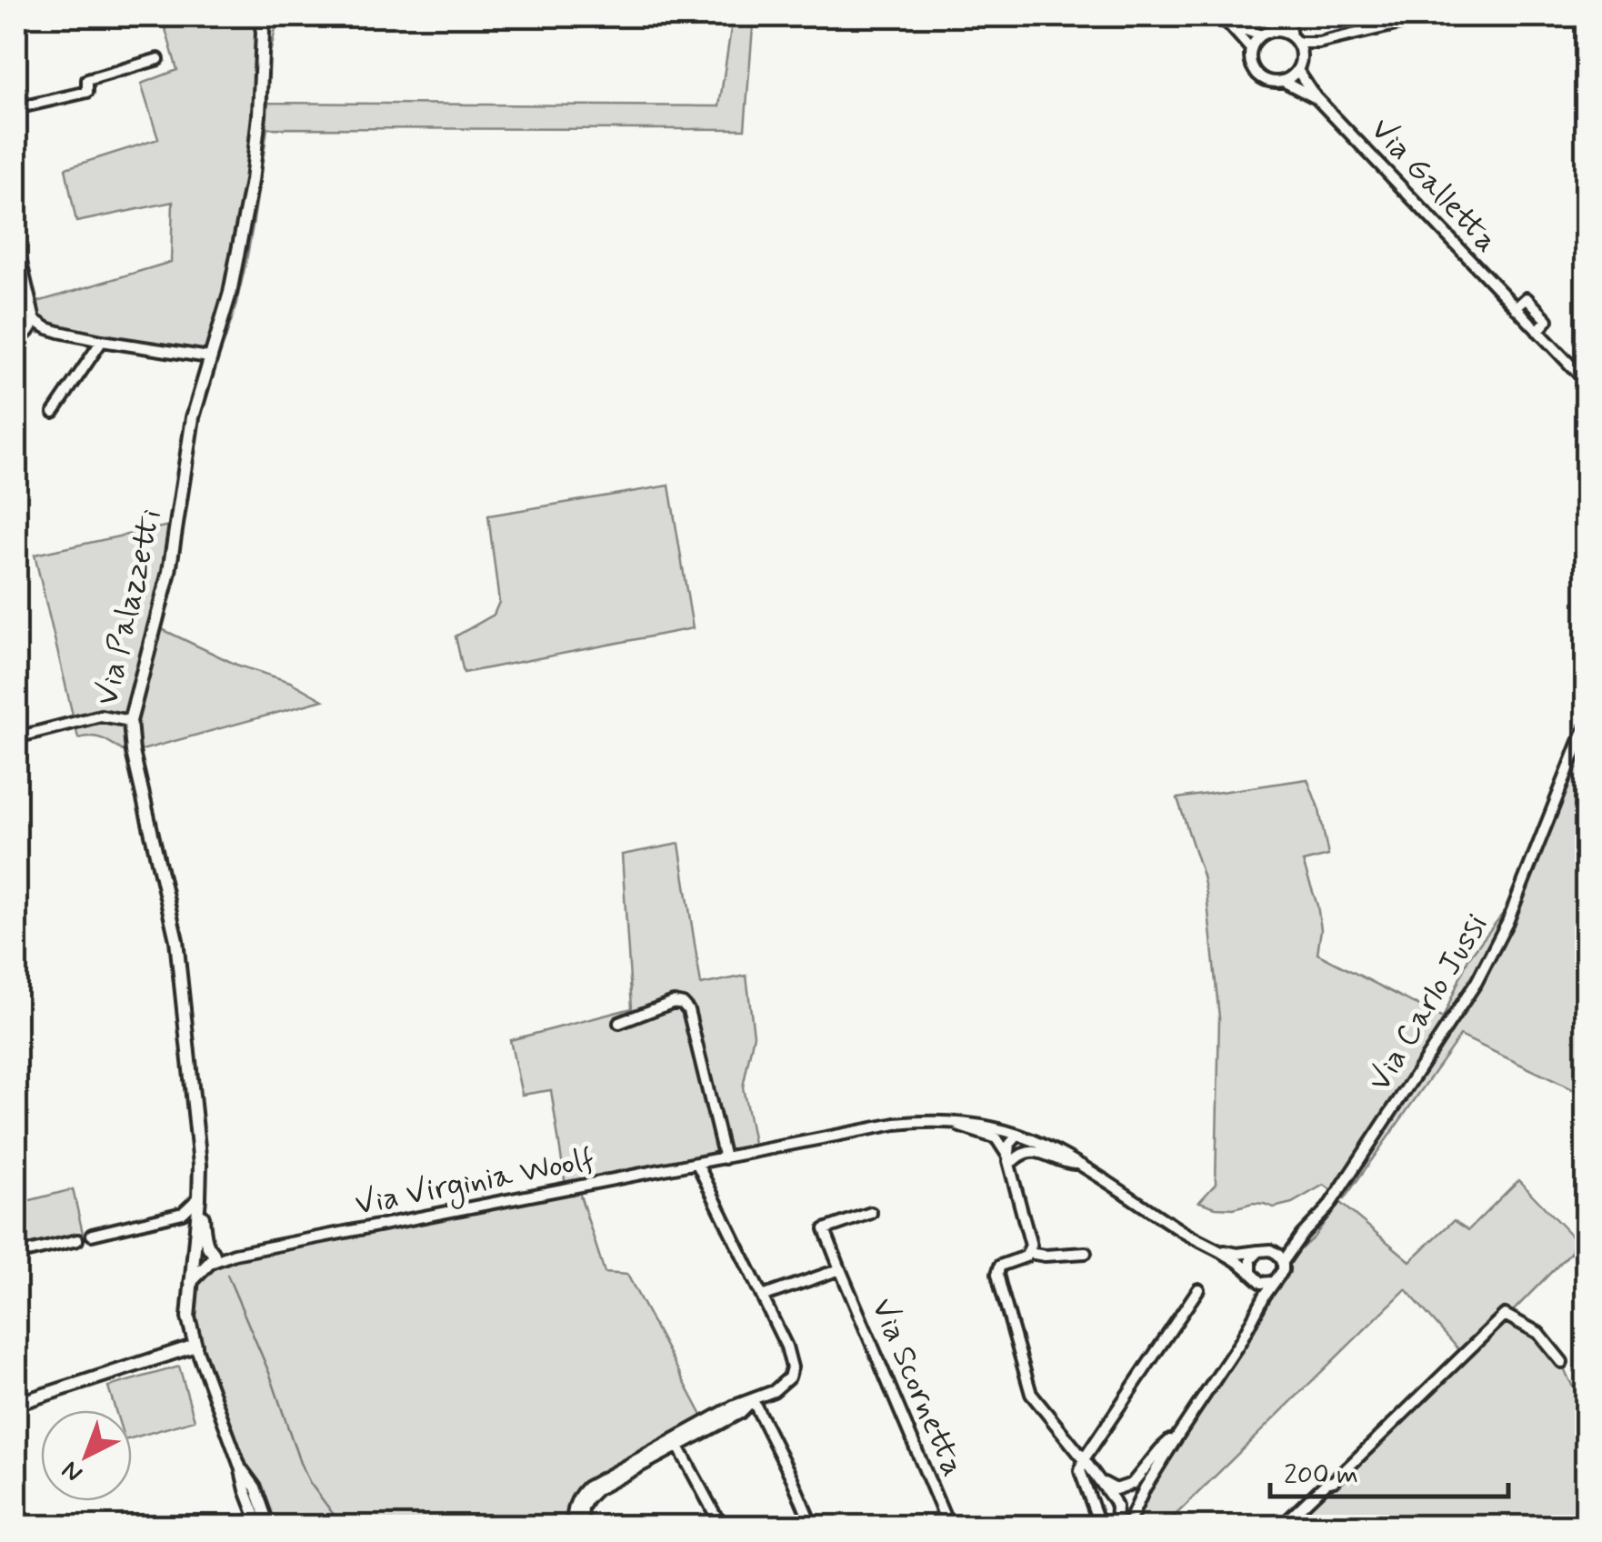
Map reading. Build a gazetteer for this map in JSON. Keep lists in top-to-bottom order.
{
  "streets": {
    "main road": ["Via Palazzetti"],
    "street": [
      "Via Galletta",
      "Via Carlo Jussi",
      "Via Virginia Woolf",
      "Via Scornetta"
    ]
  },
  "crossings": [
    ["Via Palazzetti", "Via Virginia Woolf"],
    ["Via Carlo Jussi", "Via Virginia Woolf"]
  ],
  "scale_bar": "200 m",
  "north": "bottom left"
}
